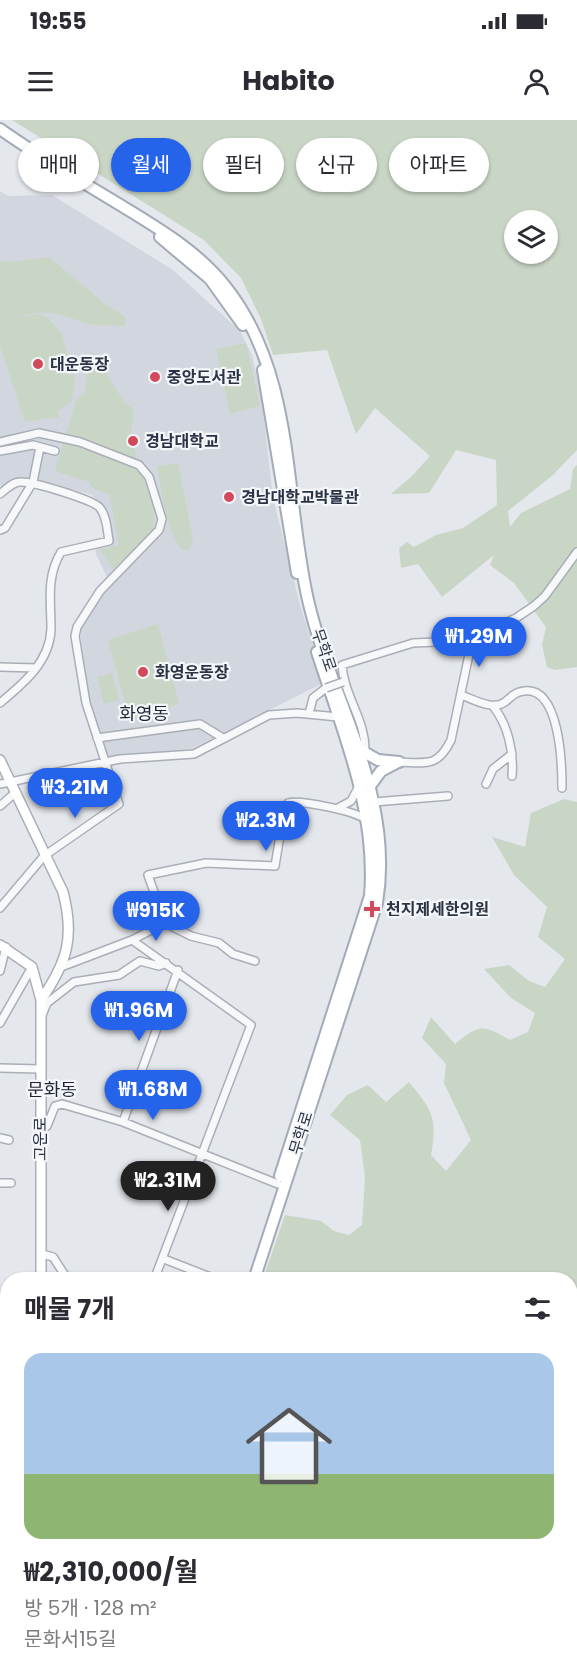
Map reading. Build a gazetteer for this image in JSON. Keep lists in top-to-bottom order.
{
  "streets": {
    "main road": ["무학로", "고운로"]
  },
  "districts": ["화영동", "문화동"],
  "places": {
    "other": [
      "대운동장",
      "중앙도서관",
      "경남대학교",
      "경남대학교박물관",
      "화영운동장"
    ],
    "health": ["천지제세한의원"]
  },
  "page": {
    "status": "19:55",
    "header": "Habito",
    "chip": [
      "매매",
      "월세",
      "필터",
      "신규",
      "아파트"
    ],
    "price": [
      "₩1.29M",
      "₩3.21M",
      "₩2.3M",
      "₩915K",
      "₩1.96M",
      "₩1.68M",
      "₩2.31M"
    ],
    "heading": "매물 7개",
    "list": [
      {
        "name": "₩2,310,000/월",
        "note": "방 5개 · 128 m² · 문화서15길"
      }
    ]
  }
}
